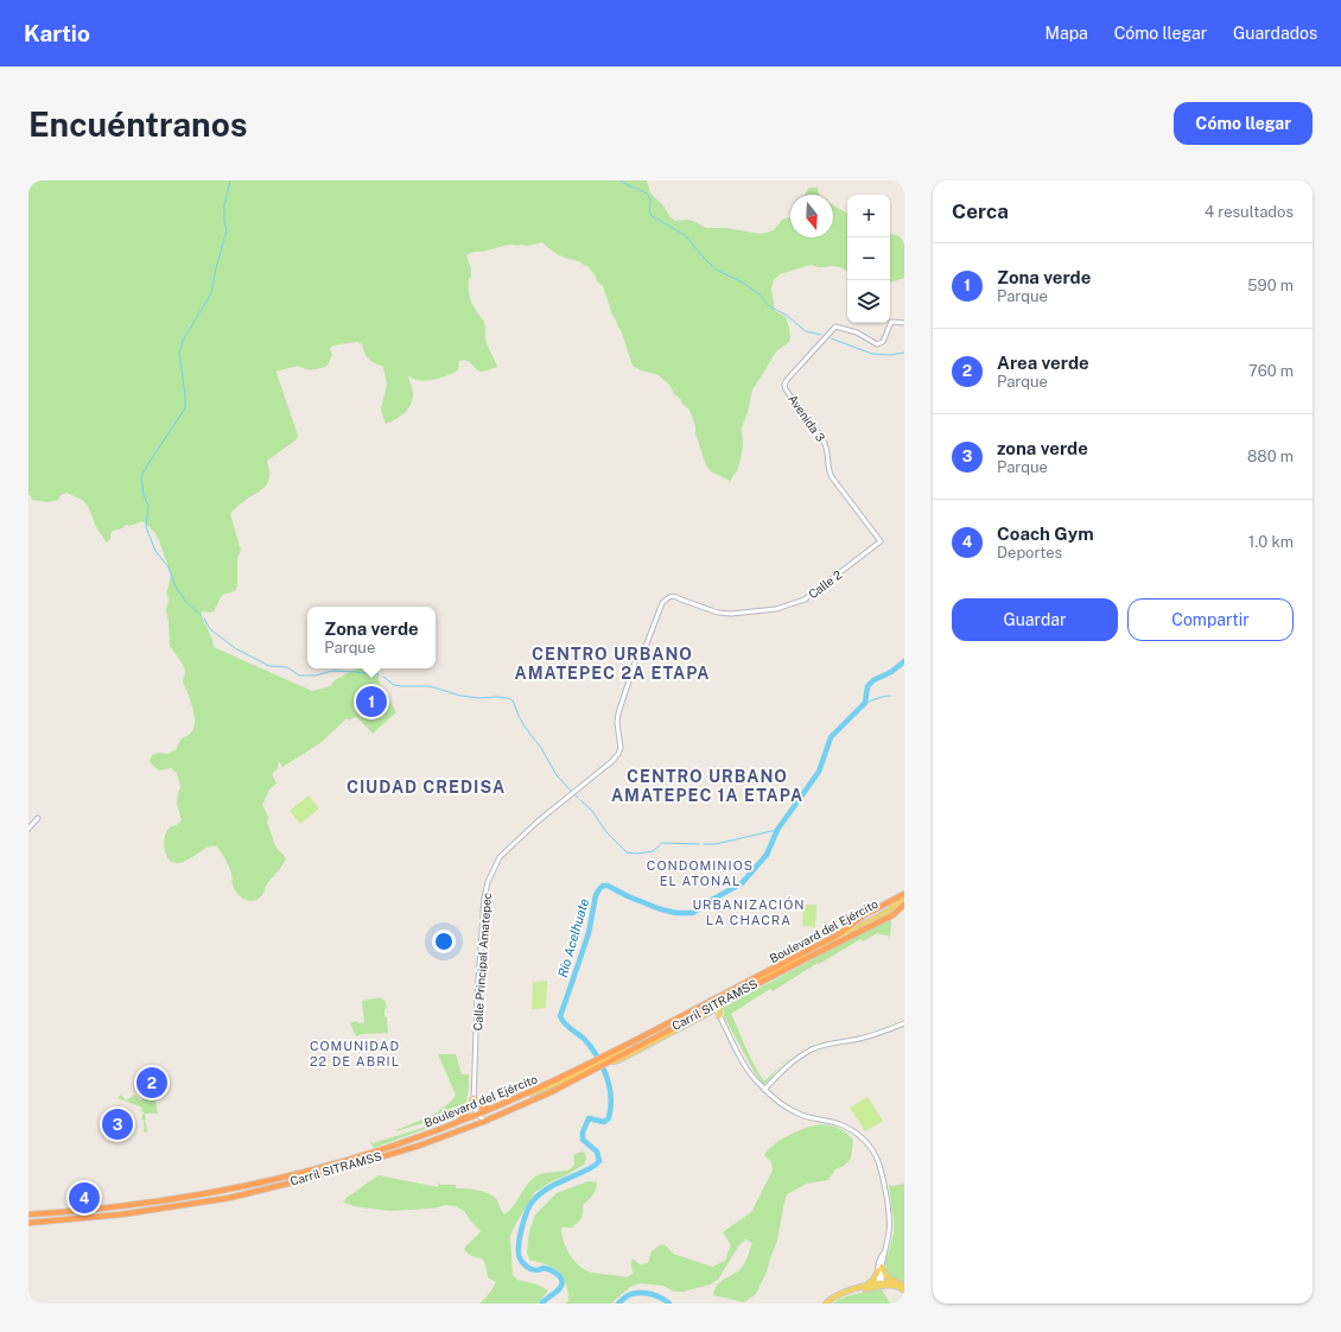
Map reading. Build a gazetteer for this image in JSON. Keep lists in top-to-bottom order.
{
  "streets": {
    "highway": ["Boulevard del Ejército"],
    "main road": ["Carril SITRAMSS"],
    "street": ["Avenida 3", "Calle 2", "Calle Principal Amatepec"]
  },
  "crossings": [
    ["Avenida 3", "Calle 2"],
    ["Calle 2", "Calle Principal Amatepec"],
    ["Boulevard del Ejército", "Calle Principal Amatepec"],
    ["Boulevard del Ejército", "Carril SITRAMSS"],
    ["Calle Principal Amatepec", "Carril SITRAMSS"]
  ],
  "districts": [
    "CENTRO URBANO AMATEPEC 2A ETAPA",
    "CENTRO URBANO AMATEPEC 1A ETAPA",
    "CIUDAD CREDISA",
    "CONDOMINIOS EL ATONAL",
    "URBANIZACIÓN LA CHACRA",
    "COMUNIDAD 22 DE ABRIL"
  ],
  "water": ["Río Acelhuate"],
  "north": "bottom",
  "page": {
    "header": "Kartio",
    "nav": ["Mapa", "Cómo llegar", "Guardados"],
    "buttons": [
      "Cómo llegar",
      ["Guardar", "Compartir"]
    ],
    "title": "Encuéntranos",
    "heading": ["Cerca", "4 resultados"],
    "map_buttons": ["+", "−"],
    "list": [
      {
        "mark": "1",
        "name": "Zona verde",
        "note": "Parque",
        "value": "590 m"
      },
      {
        "mark": "2",
        "name": "Area verde",
        "note": "Parque",
        "value": "760 m"
      },
      {
        "mark": "3",
        "name": "zona verde",
        "note": "Parque",
        "value": "880 m"
      },
      {
        "mark": "4",
        "name": "Coach Gym",
        "note": "Deportes",
        "value": "1.0 km"
      }
    ],
    "popup": ["Zona verde", "Parque"],
    "pins": [
      "1",
      "2",
      "3",
      "4"
    ]
  }
}
